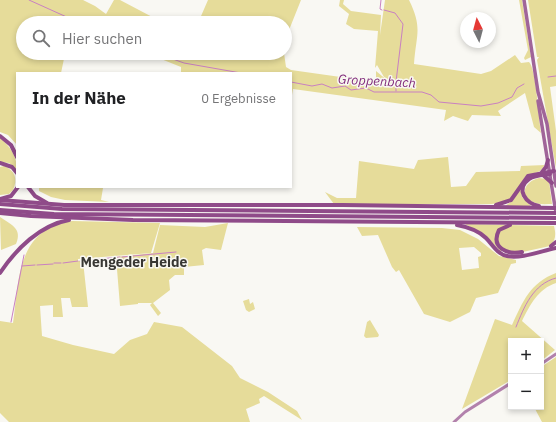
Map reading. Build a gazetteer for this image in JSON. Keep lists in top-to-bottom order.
{
  "districts": ["Mengeder Heide"],
  "water": ["Groppenbach"],
  "north": "top",
  "page": {
    "search": "Hier suchen",
    "heading": ["In der Nähe", "0 Ergebnisse"],
    "map_buttons": ["+", "−"]
  }
}
